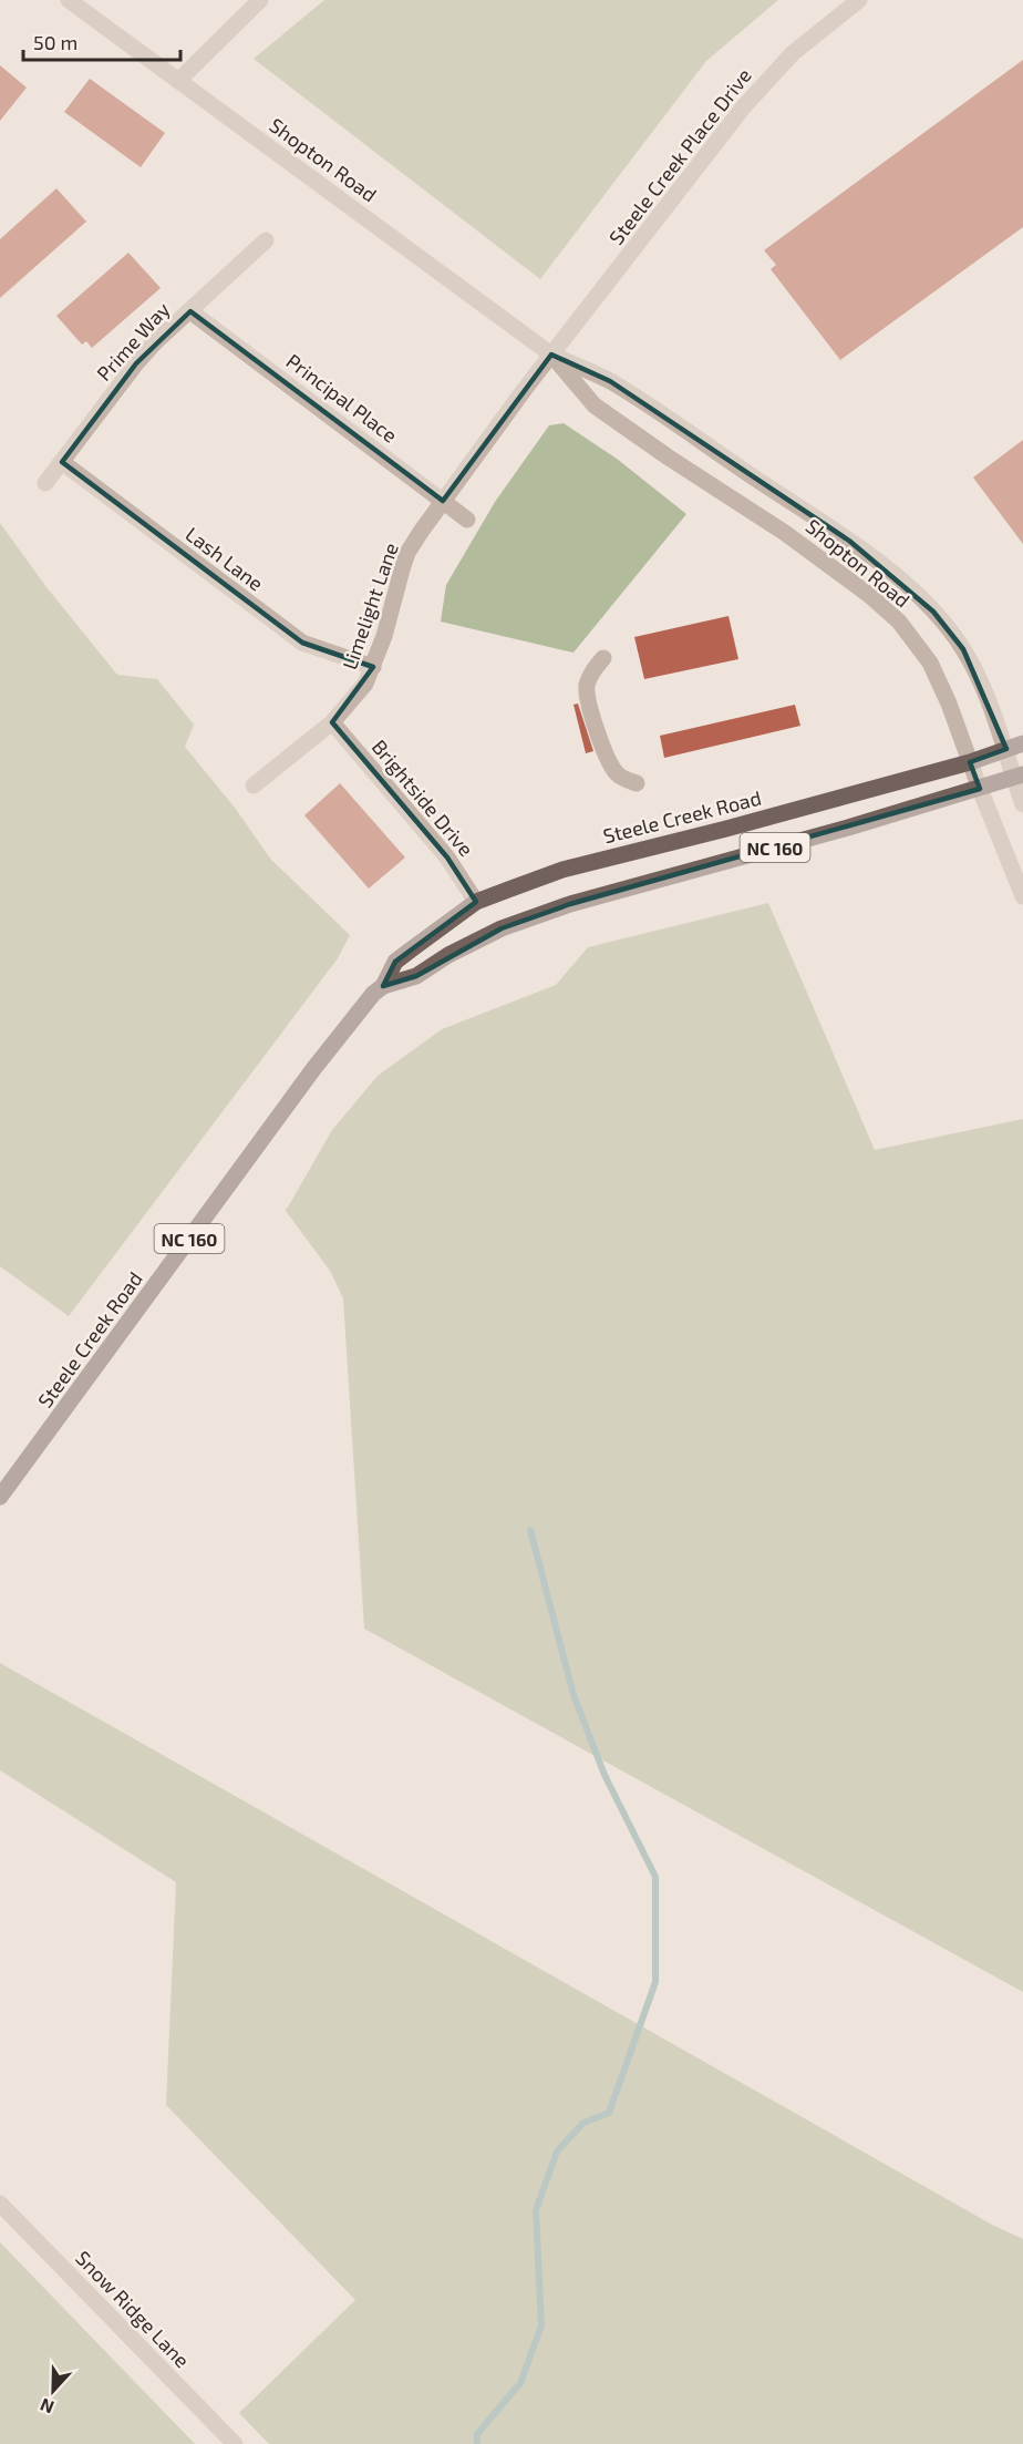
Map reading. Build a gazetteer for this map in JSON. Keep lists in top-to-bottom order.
{
  "streets": {
    "main road": ["Steele Creek Road", "NC 160"],
    "street": [
      "Steele Creek Place Drive",
      "Shopton Road",
      "Prime Way",
      "Principal Place",
      "Lash Lane",
      "Limelight Lane",
      "Brightside Drive",
      "Snow Ridge Lane"
    ]
  },
  "crossings": [
    ["Steele Creek Place Drive", "Shopton Road"],
    ["Steele Creek Place Drive", "Limelight Lane"],
    ["Shopton Road", "Limelight Lane"],
    ["Shopton Road", "Steele Creek Road"],
    ["Prime Way", "Principal Place"],
    ["Prime Way", "Lash Lane"],
    ["Principal Place", "Limelight Lane"],
    ["Lash Lane", "Limelight Lane"],
    ["Limelight Lane", "Brightside Drive"],
    ["Brightside Drive", "Steele Creek Road"]
  ],
  "scale_bar": "50 m",
  "north": "bottom"
}
